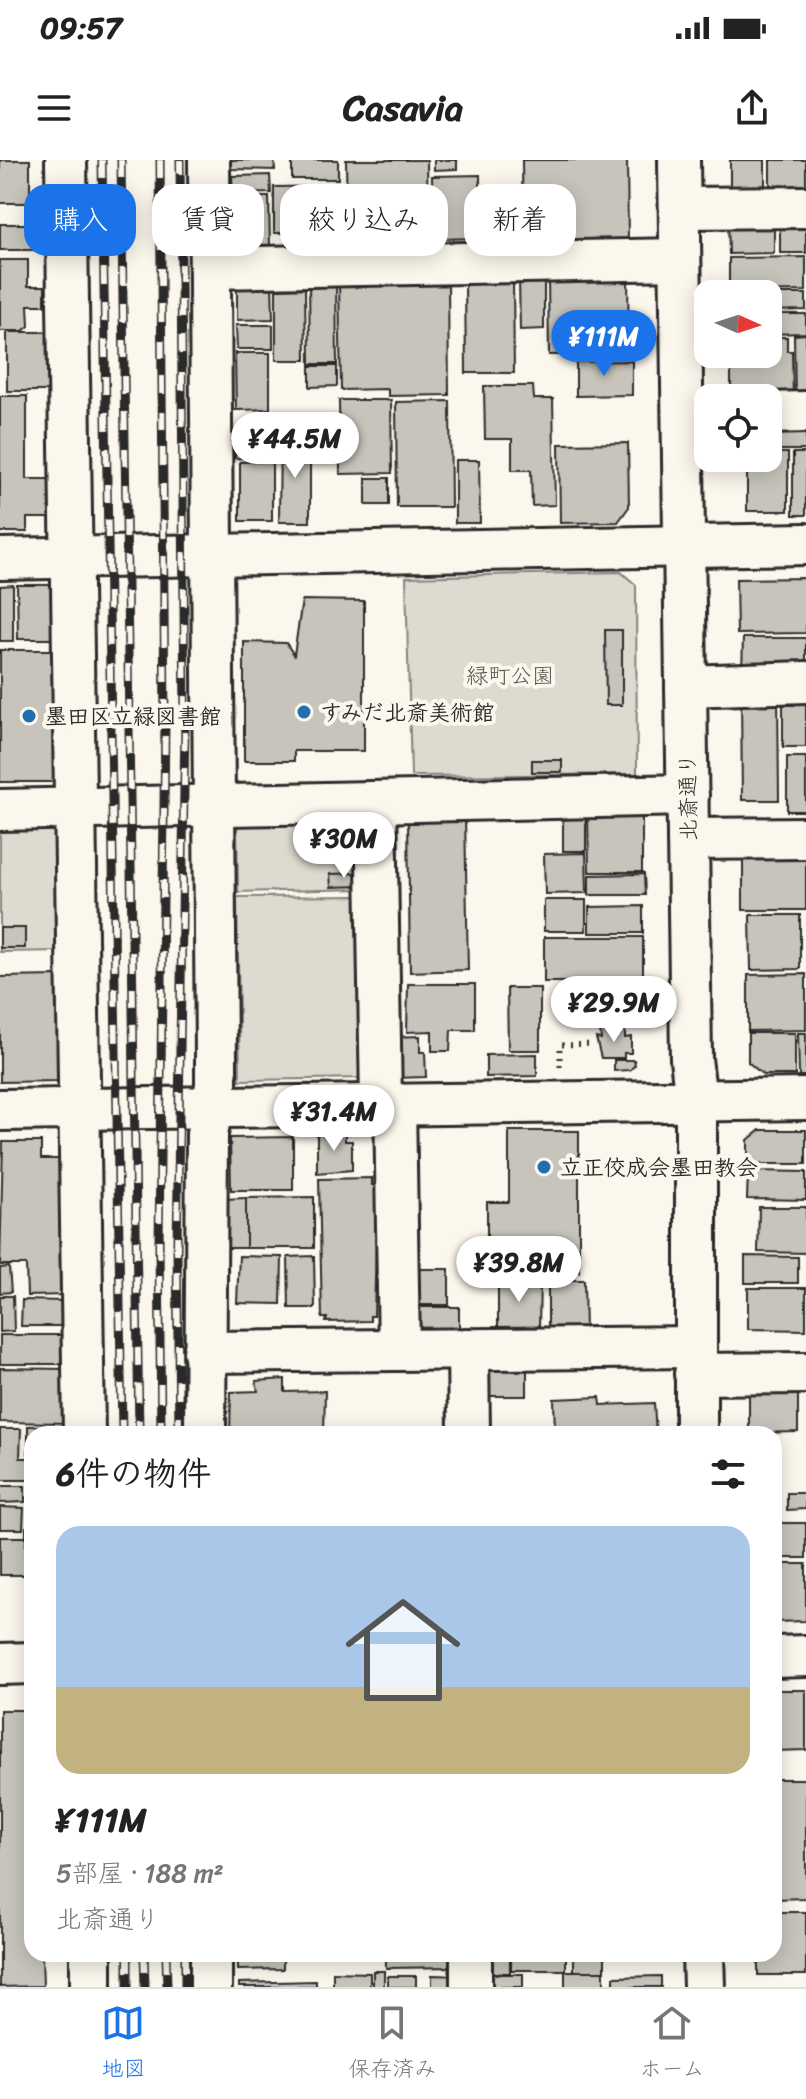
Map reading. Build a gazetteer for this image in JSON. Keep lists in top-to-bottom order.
{
  "streets": {
    "street": ["北斎通り"]
  },
  "parks": ["緑町公園"],
  "places": ["すみだ北斎美術館", "墨田区立緑図書館", "立正佼成会墨田教会"],
  "north": "right",
  "page": {
    "status": "09:57",
    "header": "Casavia",
    "chip": [
      "購入",
      "賃貸",
      "絞り込み",
      "新着"
    ],
    "price": [
      "¥111M",
      "¥44.5M",
      "¥30M",
      "¥29.9M",
      "¥31.4M",
      "¥39.8M"
    ],
    "heading": "6件の物件",
    "list": [
      {
        "name": "¥111M",
        "note": "5部屋 · 188 m² · 北斎通り"
      }
    ],
    "tabs": ["地図", "保存済み", "ホーム"]
  }
}
